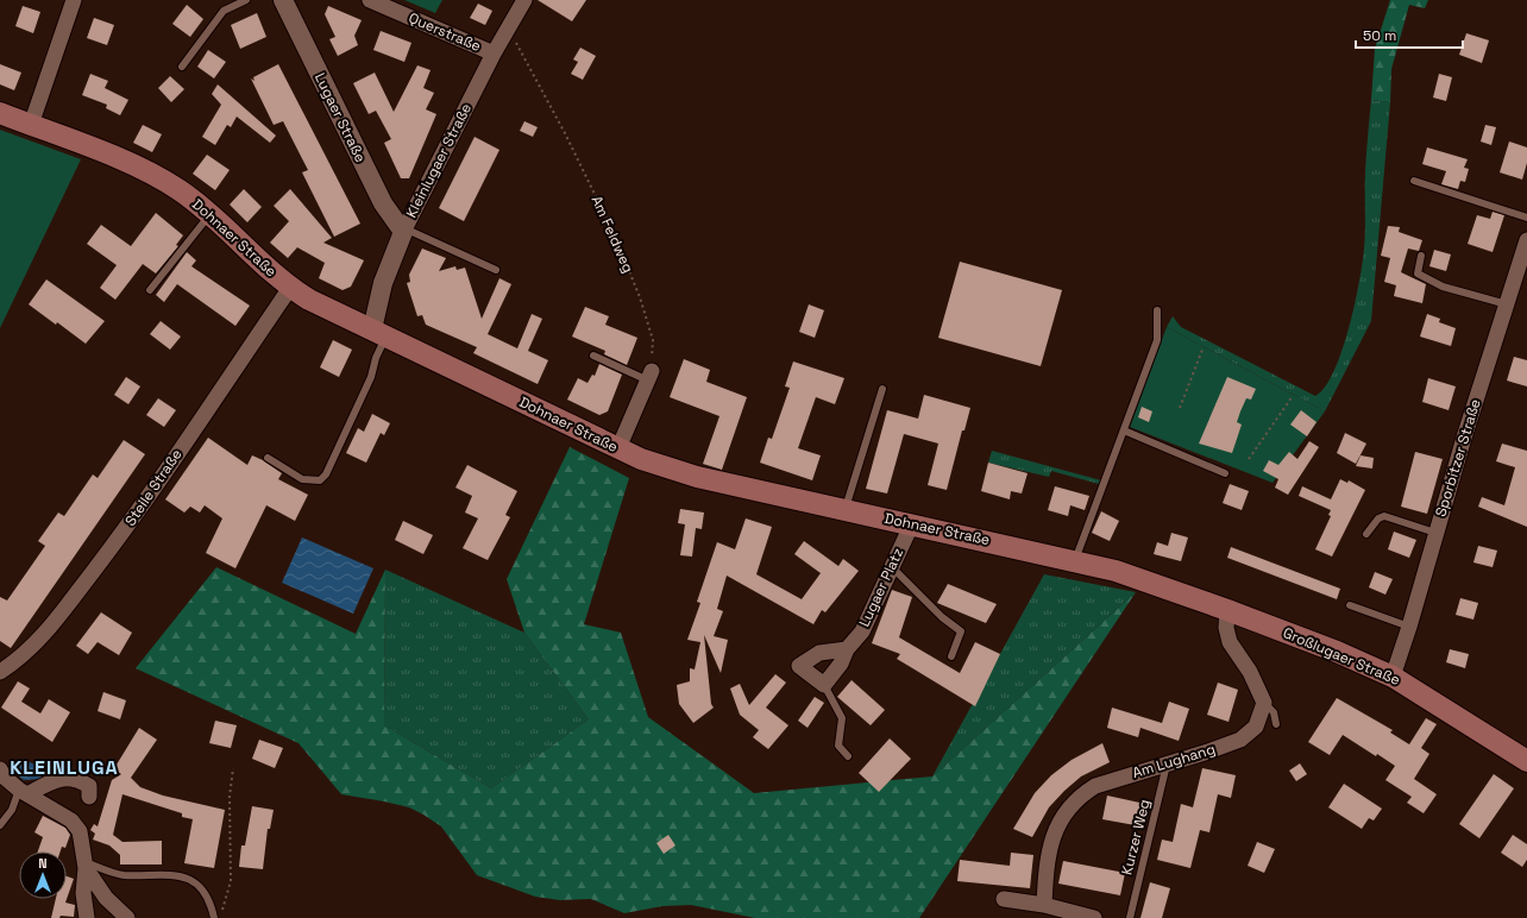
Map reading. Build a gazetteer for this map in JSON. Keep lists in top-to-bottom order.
{
  "streets": {
    "main road": ["Dohnaer Straße", "Großlugaer Straße"],
    "street": [
      "Querstraße",
      "Lugaer Straße",
      "Kleinlugaer Straße",
      "Sporbitzer Straße",
      "Steile Straße",
      "Lugaer Platz",
      "Am Lughang"
    ],
    "lane": ["Kurzer Weg"],
    "path": ["Am Feldweg"]
  },
  "crossings": [
    ["Querstraße", "Kleinlugaer Straße"],
    ["Lugaer Straße", "Kleinlugaer Straße"],
    ["Kleinlugaer Straße", "Am Feldweg"],
    ["Kleinlugaer Straße", "Dohnaer Straße"],
    ["Dohnaer Straße", "Steile Straße"],
    ["Dohnaer Straße", "Lugaer Platz"],
    ["Dohnaer Straße", "Großlugaer Straße"],
    ["Sporbitzer Straße", "Großlugaer Straße"],
    ["Am Lughang", "Kurzer Weg"]
  ],
  "districts": ["KLEINLUGA"],
  "scale_bar": "50 m",
  "north": "top"
}
